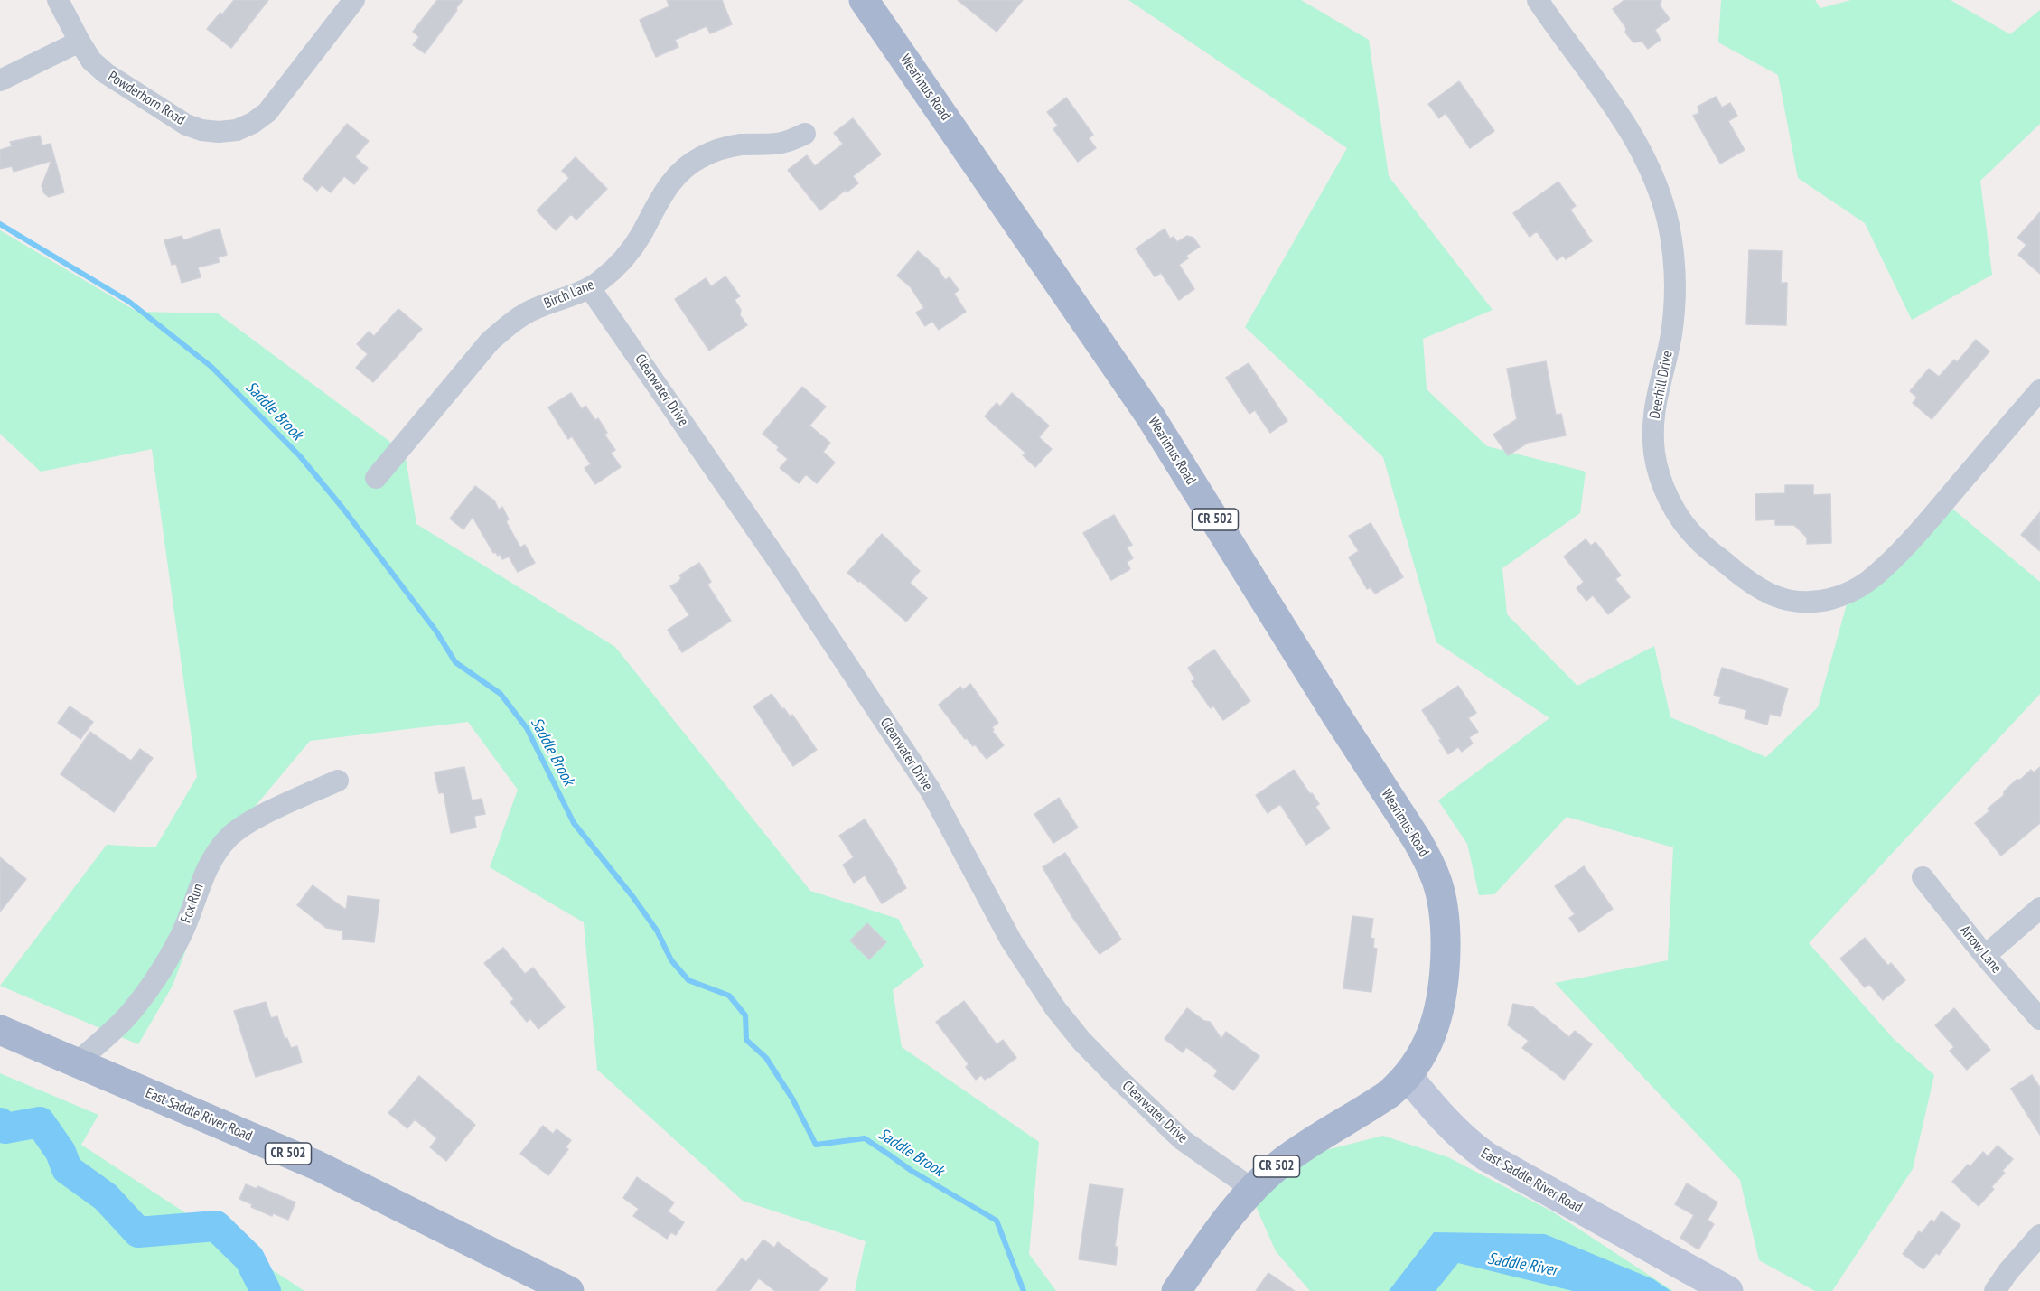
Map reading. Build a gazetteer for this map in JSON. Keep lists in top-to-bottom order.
{
  "streets": {
    "main road": ["Wearimus Road", "CR 502", "East Saddle River Road"],
    "street": [
      "Powderhorn Road",
      "Birch Lane",
      "Deerhill Drive",
      "Clearwater Drive",
      "Fox Run",
      "Arrow Lane"
    ]
  },
  "crossings": [
    ["Wearimus Road", "CR 502"],
    ["Wearimus Road", "East Saddle River Road"],
    ["Birch Lane", "Clearwater Drive"],
    ["Clearwater Drive", "CR 502"],
    ["CR 502", "East Saddle River Road"],
    ["Fox Run", "East Saddle River Road"]
  ],
  "water": ["Saddle Brook", "Saddle River"]
}
